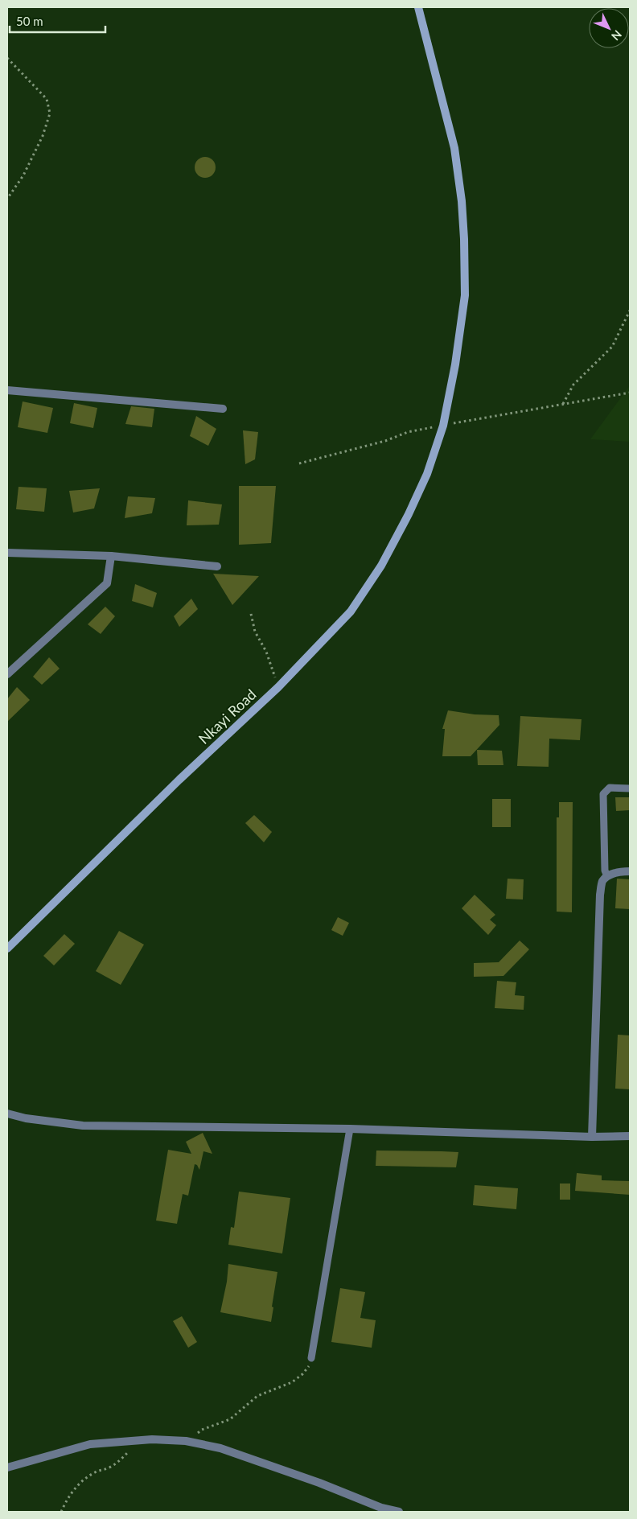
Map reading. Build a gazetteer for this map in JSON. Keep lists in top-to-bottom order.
{
  "streets": {
    "main road": ["Nkayi Road"]
  },
  "scale_bar": "50 m",
  "north": "bottom right"
}
